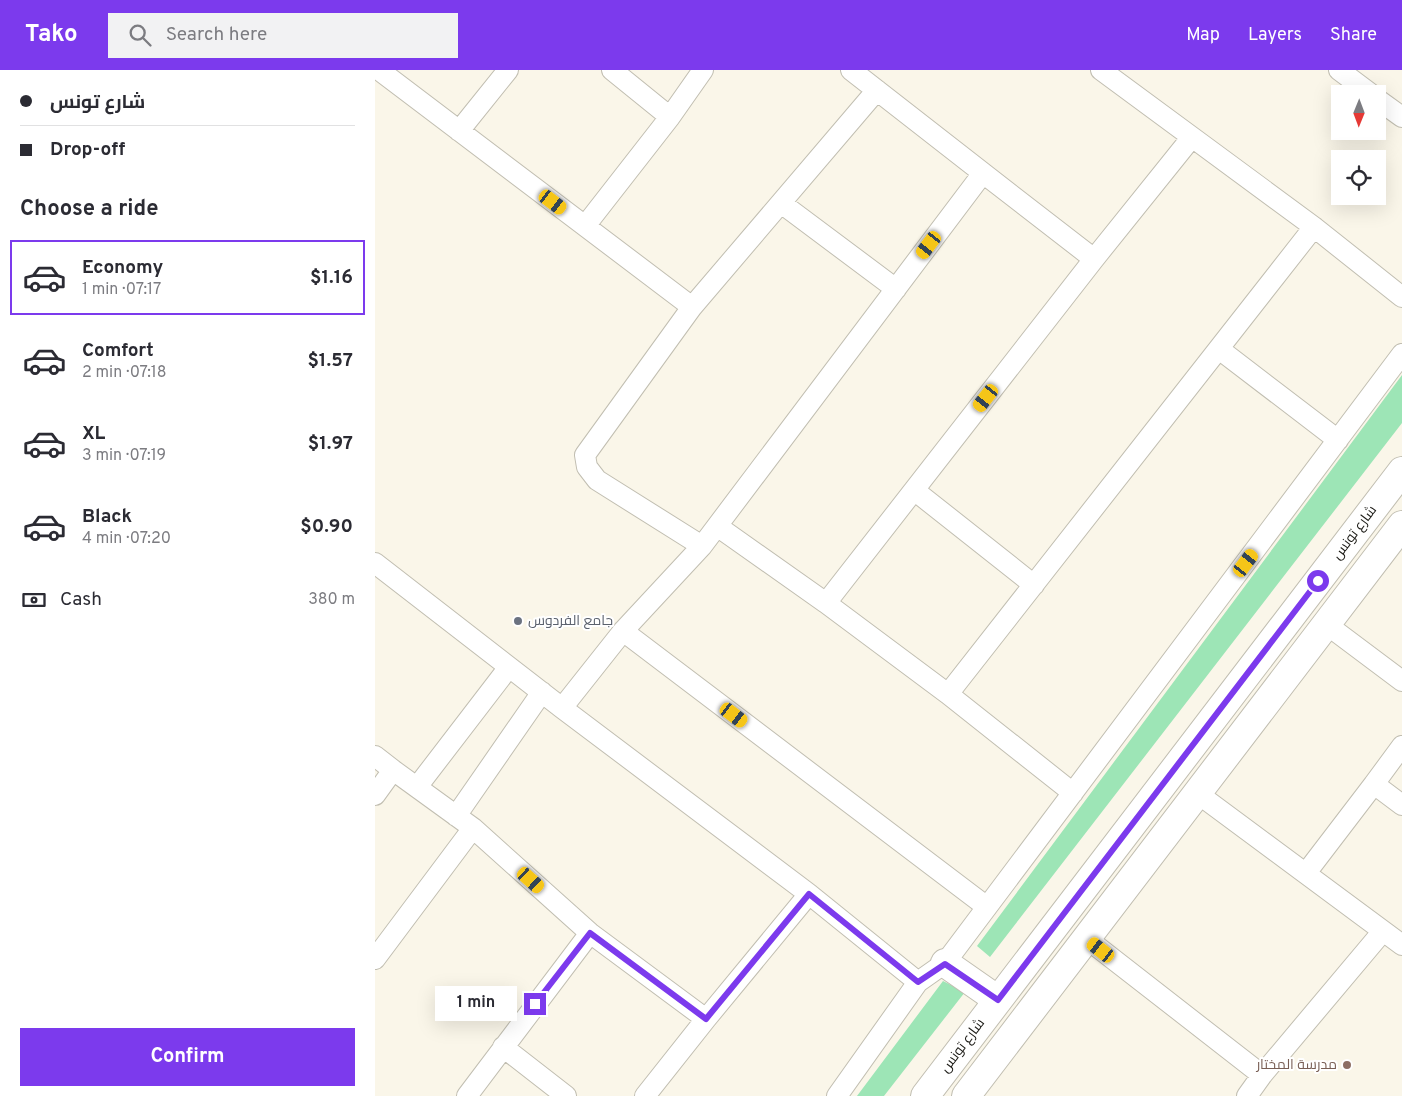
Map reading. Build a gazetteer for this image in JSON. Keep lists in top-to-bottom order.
{
  "streets": {
    "street": ["شارع تونس"]
  },
  "places": ["جامع الفردوس", "مدرسة المختار"],
  "north": "bottom",
  "page": {
    "header": "Tako",
    "search": "Search here",
    "nav": ["Map", "Layers", "Share"],
    "banner": ["شارع تونس", "Drop-off"],
    "heading": "Choose a ride",
    "list": [
      {
        "name": "Economy",
        "note": "1 min · 07:17",
        "value": "$1.16"
      },
      {
        "name": "Comfort",
        "note": "2 min · 07:18",
        "value": "$1.57"
      },
      {
        "name": "XL",
        "note": "3 min · 07:19",
        "value": "$1.97"
      },
      {
        "name": "Black",
        "note": "4 min · 07:20",
        "value": "$0.90"
      }
    ],
    "pay": ["Cash", "380 m"],
    "bubble": "1 min",
    "buttons": "Confirm"
  }
}
